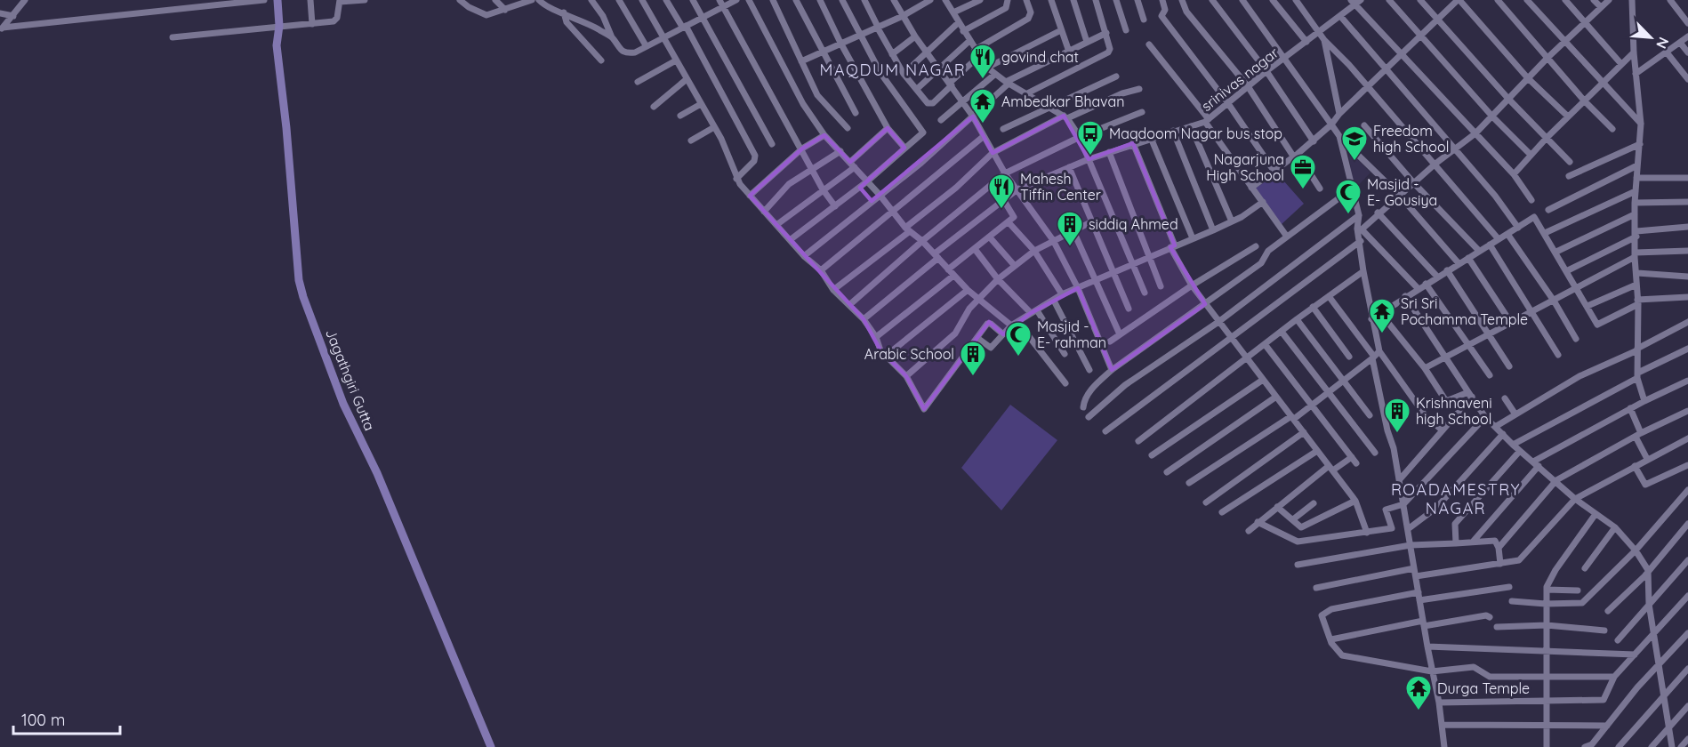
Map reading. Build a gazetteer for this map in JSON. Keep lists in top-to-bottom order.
{
  "streets": {
    "street": ["srinivas nagar", "Jagathgiri Gutta"]
  },
  "districts": ["MAQDUM NAGAR", "ROADAMESTRY NAGAR"],
  "places": {
    "restaurant": ["govind chat", "Mahesh Tiffin Center"],
    "temple": ["Ambedkar Bhavan", "Sri Sri Pochamma Temple", "Durga Temple"],
    "bus stop": ["Maqdoom Nagar bus stop"],
    "school or university": ["Freedom high School"],
    "office": ["Nagarjuna High School"],
    "mosque": ["Masjid - E- Gousiya", "Masjid - E- rahman"],
    "building": ["siddiq Ahmed", "Arabic School", "Krishnaveni high School"]
  },
  "scale_bar": "100 m",
  "north": "bottom right"
}
